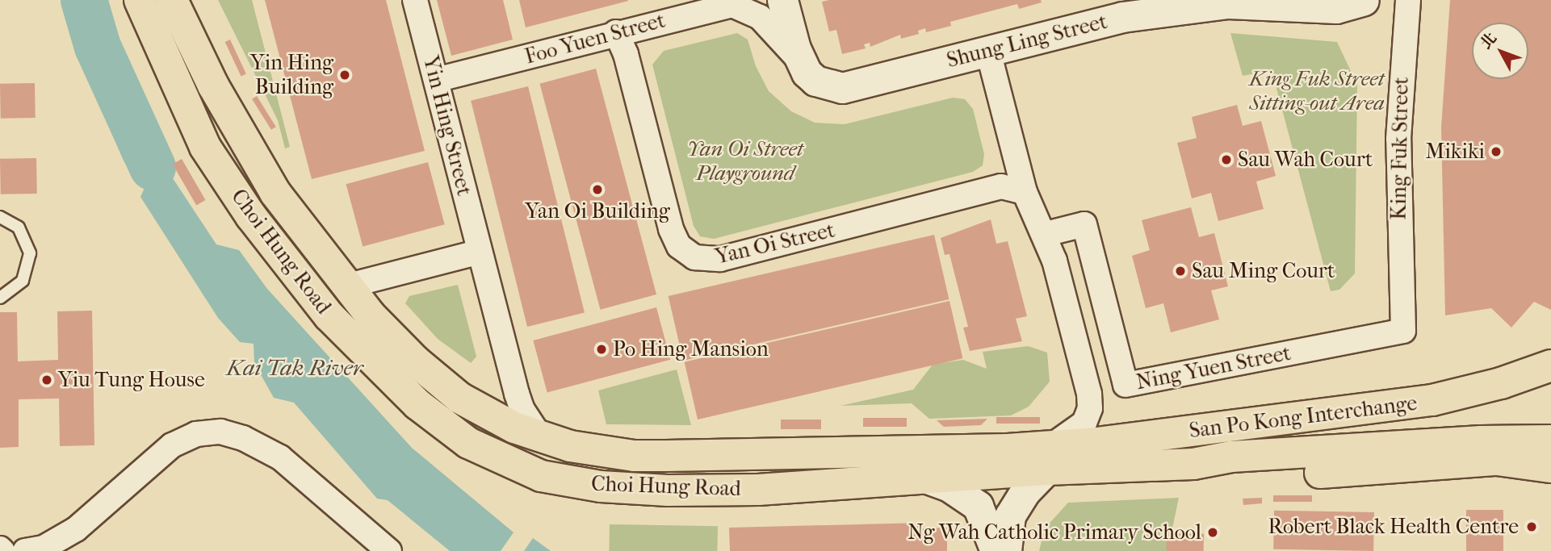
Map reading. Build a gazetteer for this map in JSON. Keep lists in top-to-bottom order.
{
  "streets": {
    "main road": ["Choi Hung Road", "San Po Kong Interchange"],
    "street": [
      "Foo Yuen Street",
      "Shung Ling Street",
      "Yin Hing Street",
      "King Fuk Street",
      "Yan Oi Street",
      "Ning Yuen Street"
    ]
  },
  "crossings": [
    ["Foo Yuen Street", "Shung Ling Street"],
    ["Foo Yuen Street", "Yin Hing Street"],
    ["Foo Yuen Street", "Yan Oi Street"],
    ["Yin Hing Street", "Choi Hung Road"],
    ["King Fuk Street", "Ning Yuen Street"],
    ["Choi Hung Road", "San Po Kong Interchange"]
  ],
  "water": ["Kai Tak River"],
  "parks": ["King Fuk Street Sitting-out Area", "Yan Oi Street Playground"],
  "places": [
    "Yin Hing Building",
    "Mikiki",
    "Sau Wah Court",
    "Yan Oi Building",
    "Sau Ming Court",
    "Po Hing Mansion",
    "Yiu Tung House",
    "Robert Black Health Centre",
    "Ng Wah Catholic Primary School"
  ],
  "north": "top left"
}
